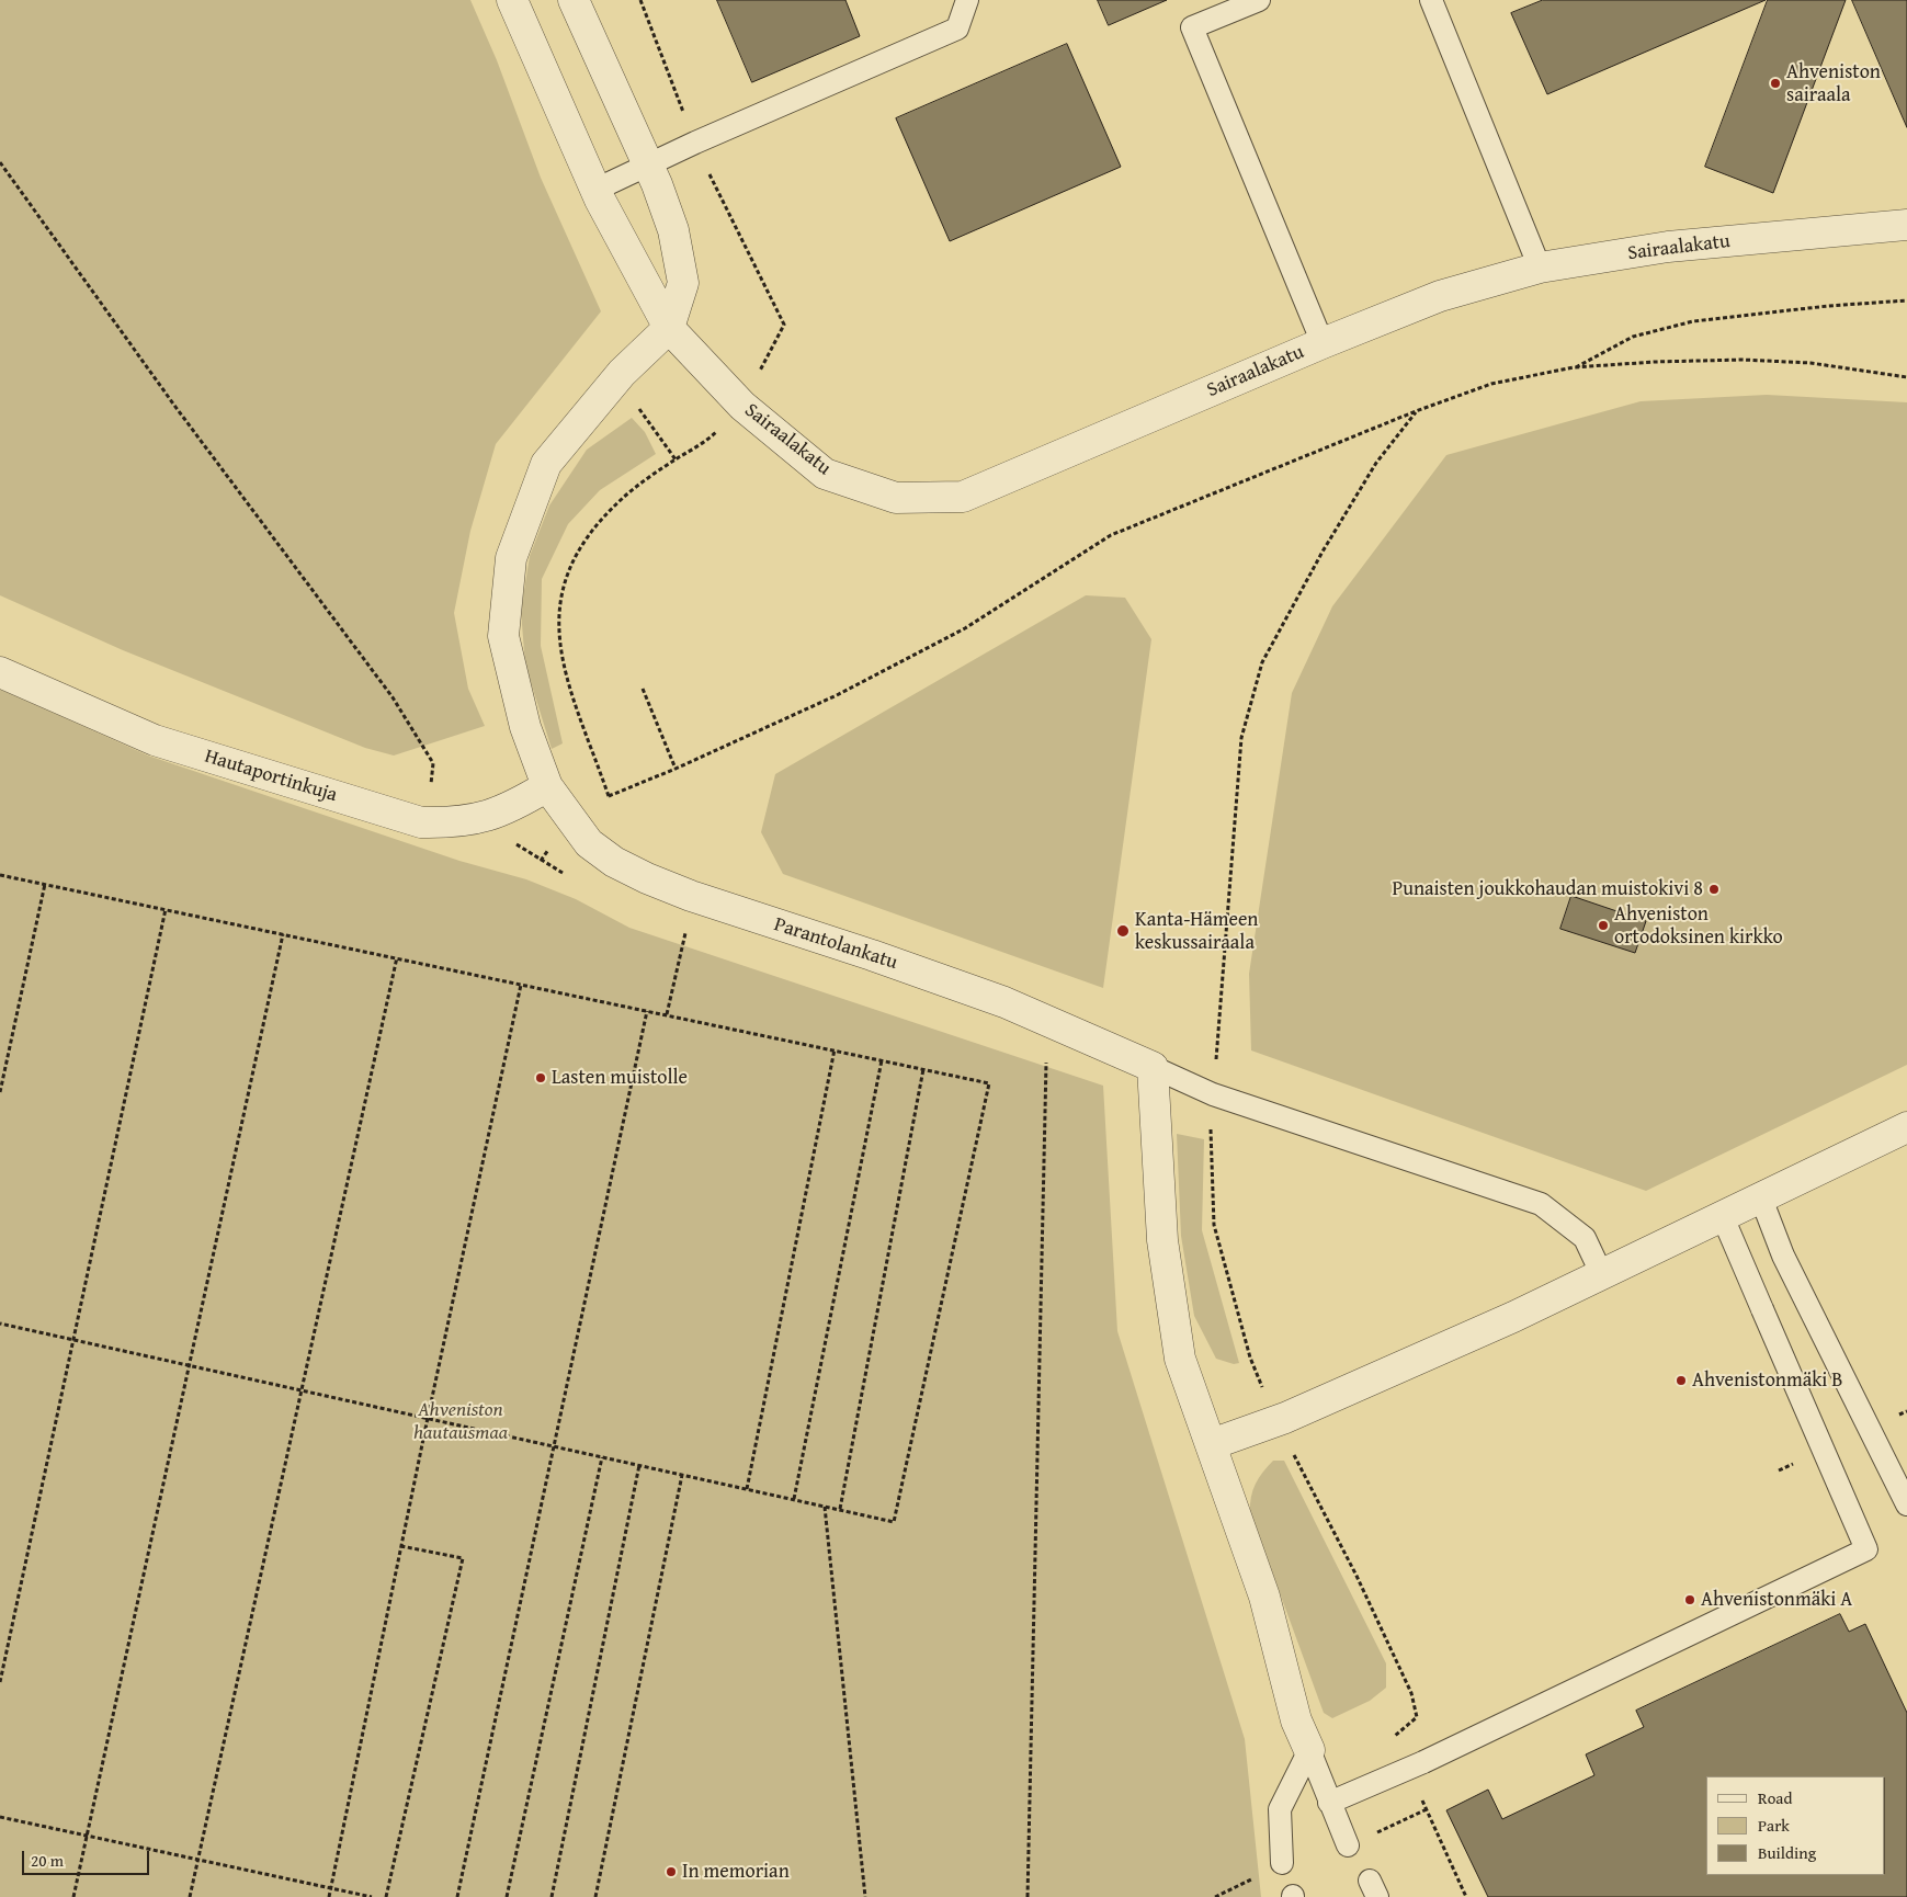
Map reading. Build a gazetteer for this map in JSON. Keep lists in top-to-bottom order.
{
  "streets": {
    "street": ["Sairaalakatu", "Hautaportinkuja", "Parantolankatu"]
  },
  "crossings": [
    ["Hautaportinkuja", "Parantolankatu"]
  ],
  "parks": ["Ahveniston hautausmaa"],
  "places": [
    "Ahveniston sairaala",
    "Punaisten joukkohaudan muistokivi 8",
    "Ahveniston ortodoksinen kirkko",
    "Kanta-Hämeen keskussairaala",
    "Lasten muistolle",
    "Ahvenistonmäki B",
    "Ahvenistonmäki A",
    "In memorian"
  ],
  "legend": ["Road", "Park", "Building"],
  "scale_bar": "20 m"
}
